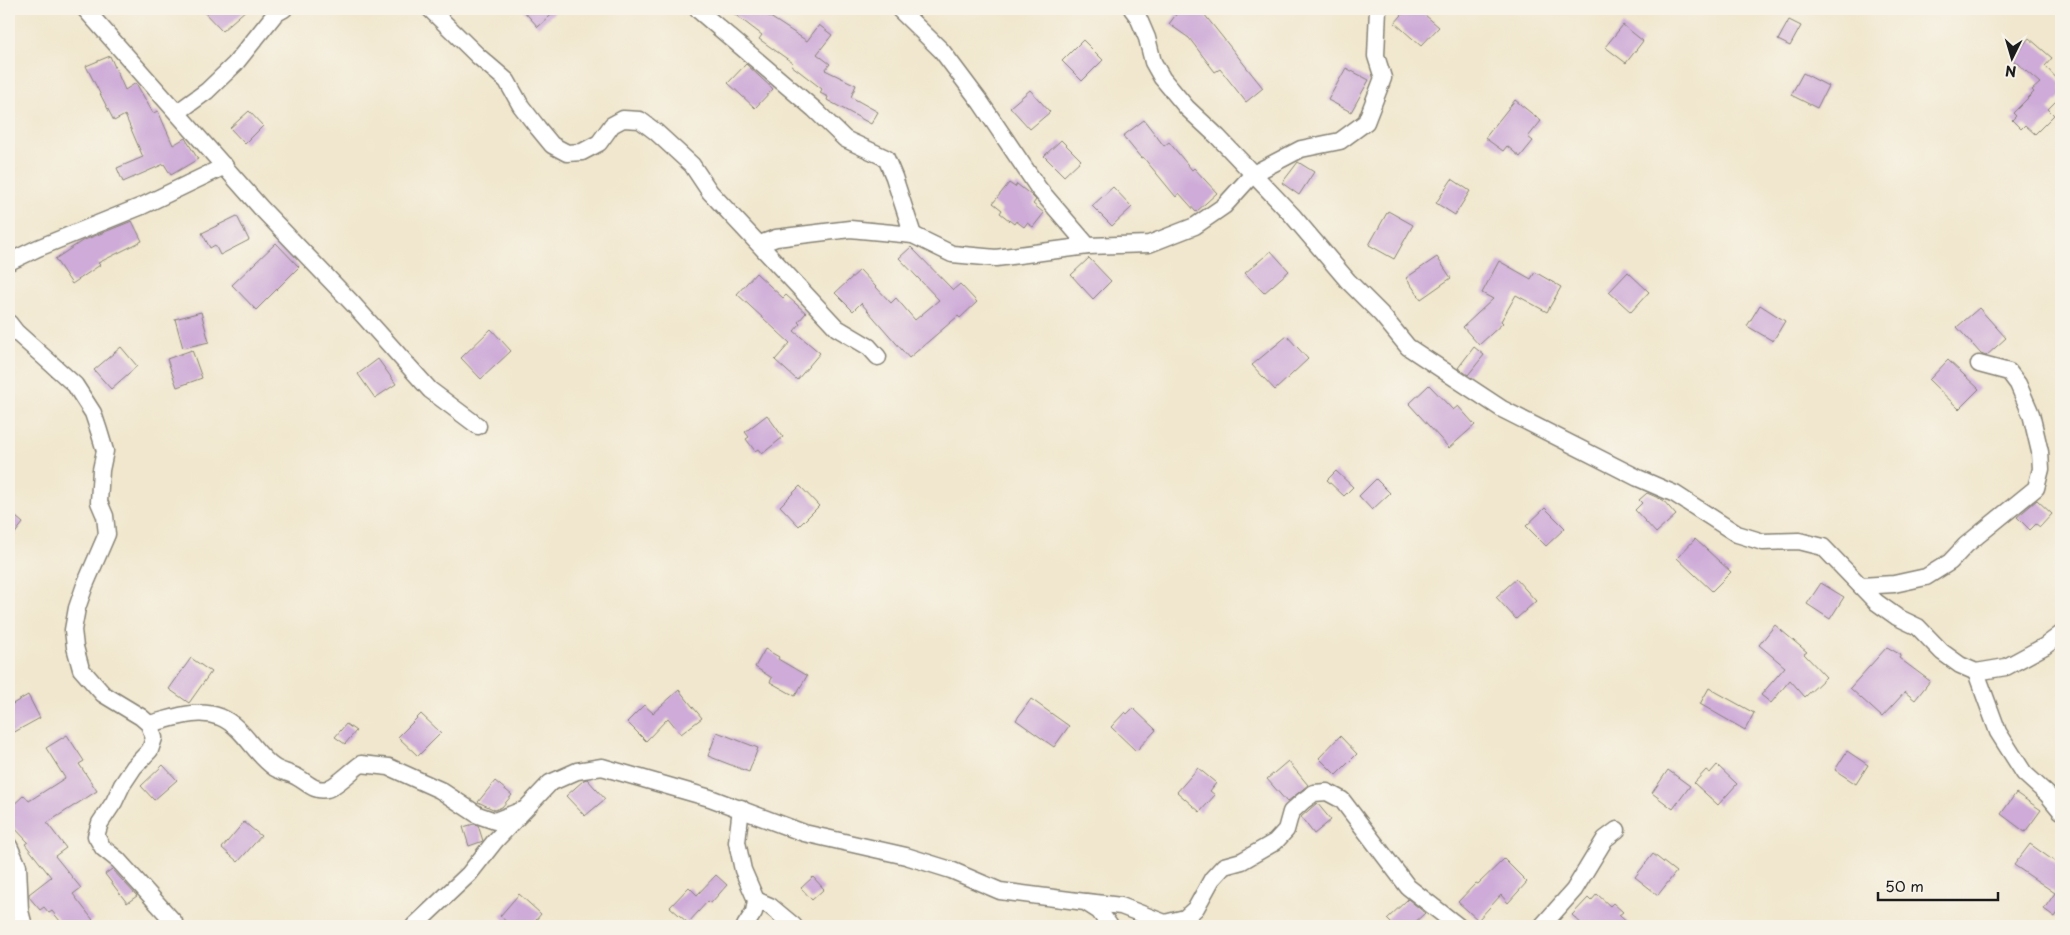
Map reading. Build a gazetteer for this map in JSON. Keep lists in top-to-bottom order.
{
  "scale_bar": "50 m",
  "north": "bottom"
}
